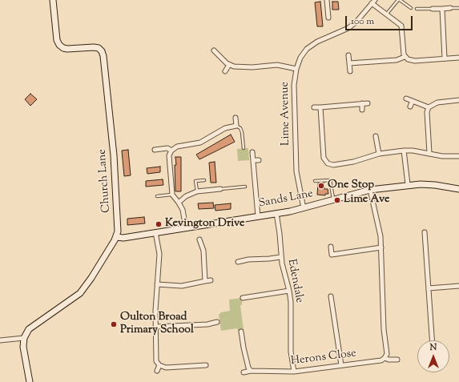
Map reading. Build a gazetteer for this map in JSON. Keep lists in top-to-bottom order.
{
  "streets": {
    "street": [
      "Lime Avenue",
      "Church Lane",
      "Sands Lane",
      "Edendale",
      "Herons Close"
    ]
  },
  "crossings": [
    ["Lime Avenue", "Sands Lane"],
    ["Church Lane", "Sands Lane"],
    ["Sands Lane", "Edendale"],
    ["Edendale", "Herons Close"]
  ],
  "places": [
    "One Stop",
    "Lime Ave",
    "Kevington Drive",
    "Oulton Broad Primary School"
  ],
  "scale_bar": "100 m",
  "north": "top"
}
